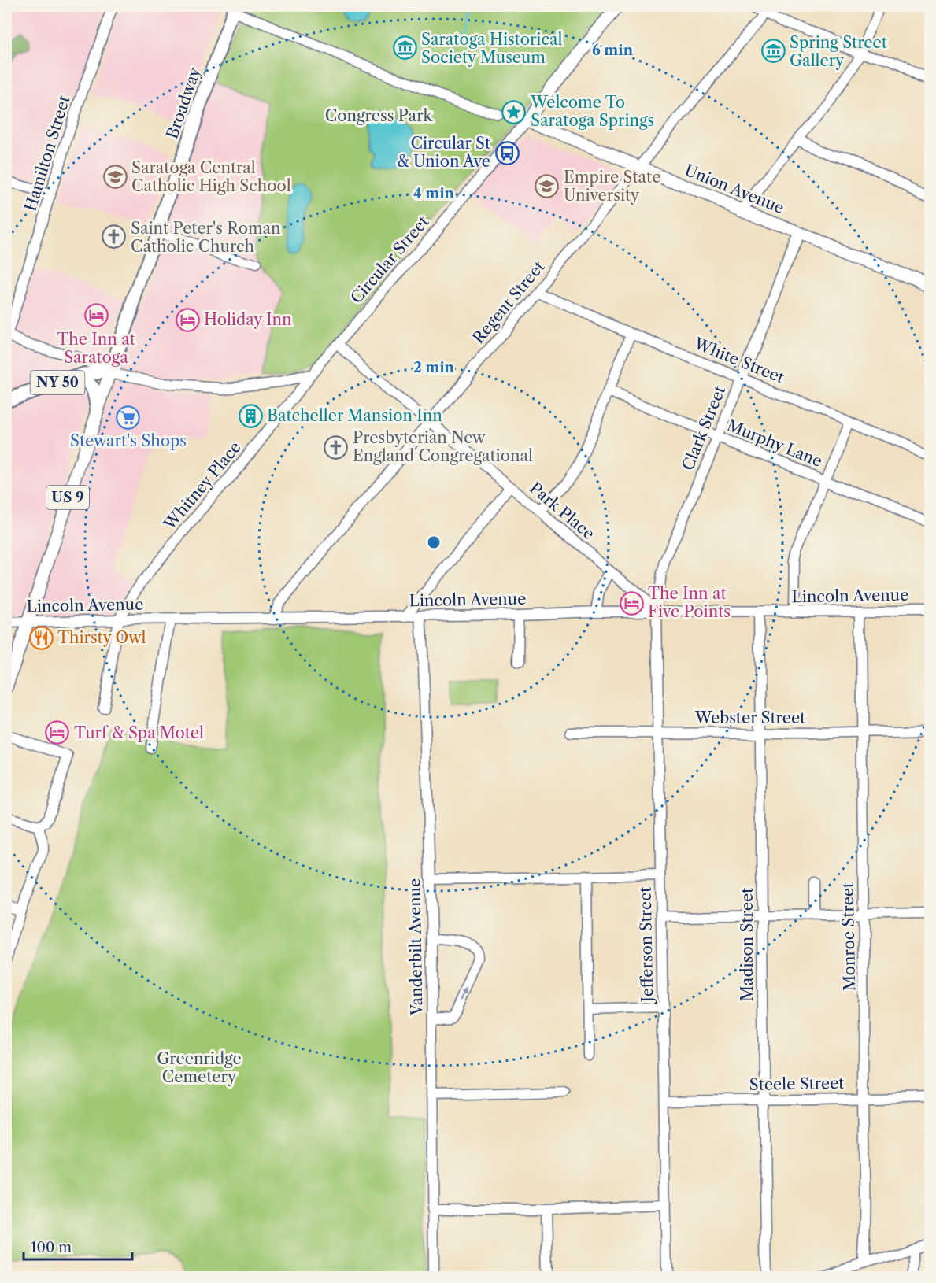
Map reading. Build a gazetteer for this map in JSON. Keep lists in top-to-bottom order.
{
  "streets": {
    "highway": ["Broadway", "NY 50", "US 9"],
    "main road": ["Union Avenue", "Circular Street"],
    "street": [
      "Hamilton Street",
      "Regent Street",
      "White Street",
      "Clark Street",
      "Murphy Lane",
      "Whitney Place",
      "Park Place",
      "Lincoln Avenue",
      "Webster Street",
      "Monroe Street",
      "Jefferson Street",
      "Madison Street",
      "Vanderbilt Avenue",
      "Steele Street"
    ]
  },
  "crossings": [
    ["Broadway", "NY 50"],
    ["Broadway", "US 9"],
    ["Union Avenue", "Circular Street"],
    ["Union Avenue", "Regent Street"],
    ["Union Avenue", "Clark Street"],
    ["Circular Street", "Whitney Place"],
    ["Circular Street", "Park Place"],
    ["Regent Street", "White Street"],
    ["Regent Street", "Park Place"],
    ["Regent Street", "Lincoln Avenue"],
    ["White Street", "Clark Street"],
    ["NY 50", "US 9"],
    ["Clark Street", "Murphy Lane"],
    ["Clark Street", "Park Place"],
    ["Clark Street", "Lincoln Avenue"],
    ["Clark Street", "Jefferson Street"],
    ["Whitney Place", "Lincoln Avenue"],
    ["US 9", "Lincoln Avenue"],
    ["Park Place", "Lincoln Avenue"],
    ["Park Place", "Jefferson Street"],
    ["Lincoln Avenue", "Monroe Street"],
    ["Lincoln Avenue", "Jefferson Street"],
    ["Lincoln Avenue", "Madison Street"],
    ["Lincoln Avenue", "Vanderbilt Avenue"],
    ["Webster Street", "Monroe Street"],
    ["Webster Street", "Jefferson Street"],
    ["Webster Street", "Madison Street"],
    ["Monroe Street", "Steele Street"],
    ["Jefferson Street", "Steele Street"],
    ["Madison Street", "Steele Street"]
  ],
  "parks": ["Congress Park", "Greenridge Cemetery"],
  "places": {
    "museum": ["Saratoga Historical Society Museum", "Spring Street Gallery"],
    "place": ["Welcome To Saratoga Springs"],
    "bus stop": ["Circular St & Union Ave"],
    "school or university": ["Saratoga Central Catholic High School", "Empire State University"],
    "church": ["Saint Peter's Roman Catholic Church", "Presbyterian New England Congregational"],
    "hotel": [
      "The Inn at Saratoga",
      "Holiday Inn",
      "The Inn at Five Points",
      "Turf & Spa Motel"
    ],
    "building": ["Batcheller Mansion Inn"],
    "supermarket": ["Stewart's Shops"],
    "restaurant": ["Thirsty Owl"]
  },
  "scale_bar": "100 m",
  "rings": ["6 min", "4 min", "2 min"]
}
